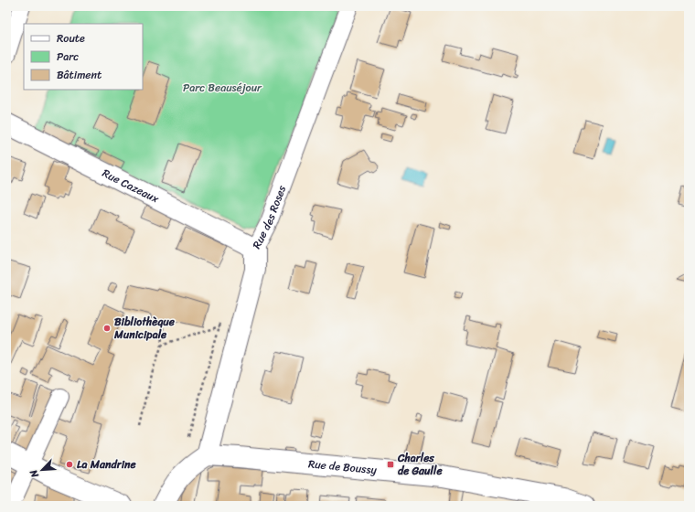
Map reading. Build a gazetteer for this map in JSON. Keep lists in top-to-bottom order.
{
  "streets": {
    "street": ["Rue Cazeaux", "Rue des Roses", "Rue de Boussy"]
  },
  "crossings": [
    ["Rue Cazeaux", "Rue des Roses"],
    ["Rue des Roses", "Rue de Boussy"]
  ],
  "parks": ["Parc Beauséjour"],
  "places": {
    "other": ["Bibliothèque Municipale", "La Mandrine"],
    "transit": ["Charles de Gaulle"]
  },
  "legend": ["Route", "Parc", "Bâtiment"],
  "north": "bottom left"
}
